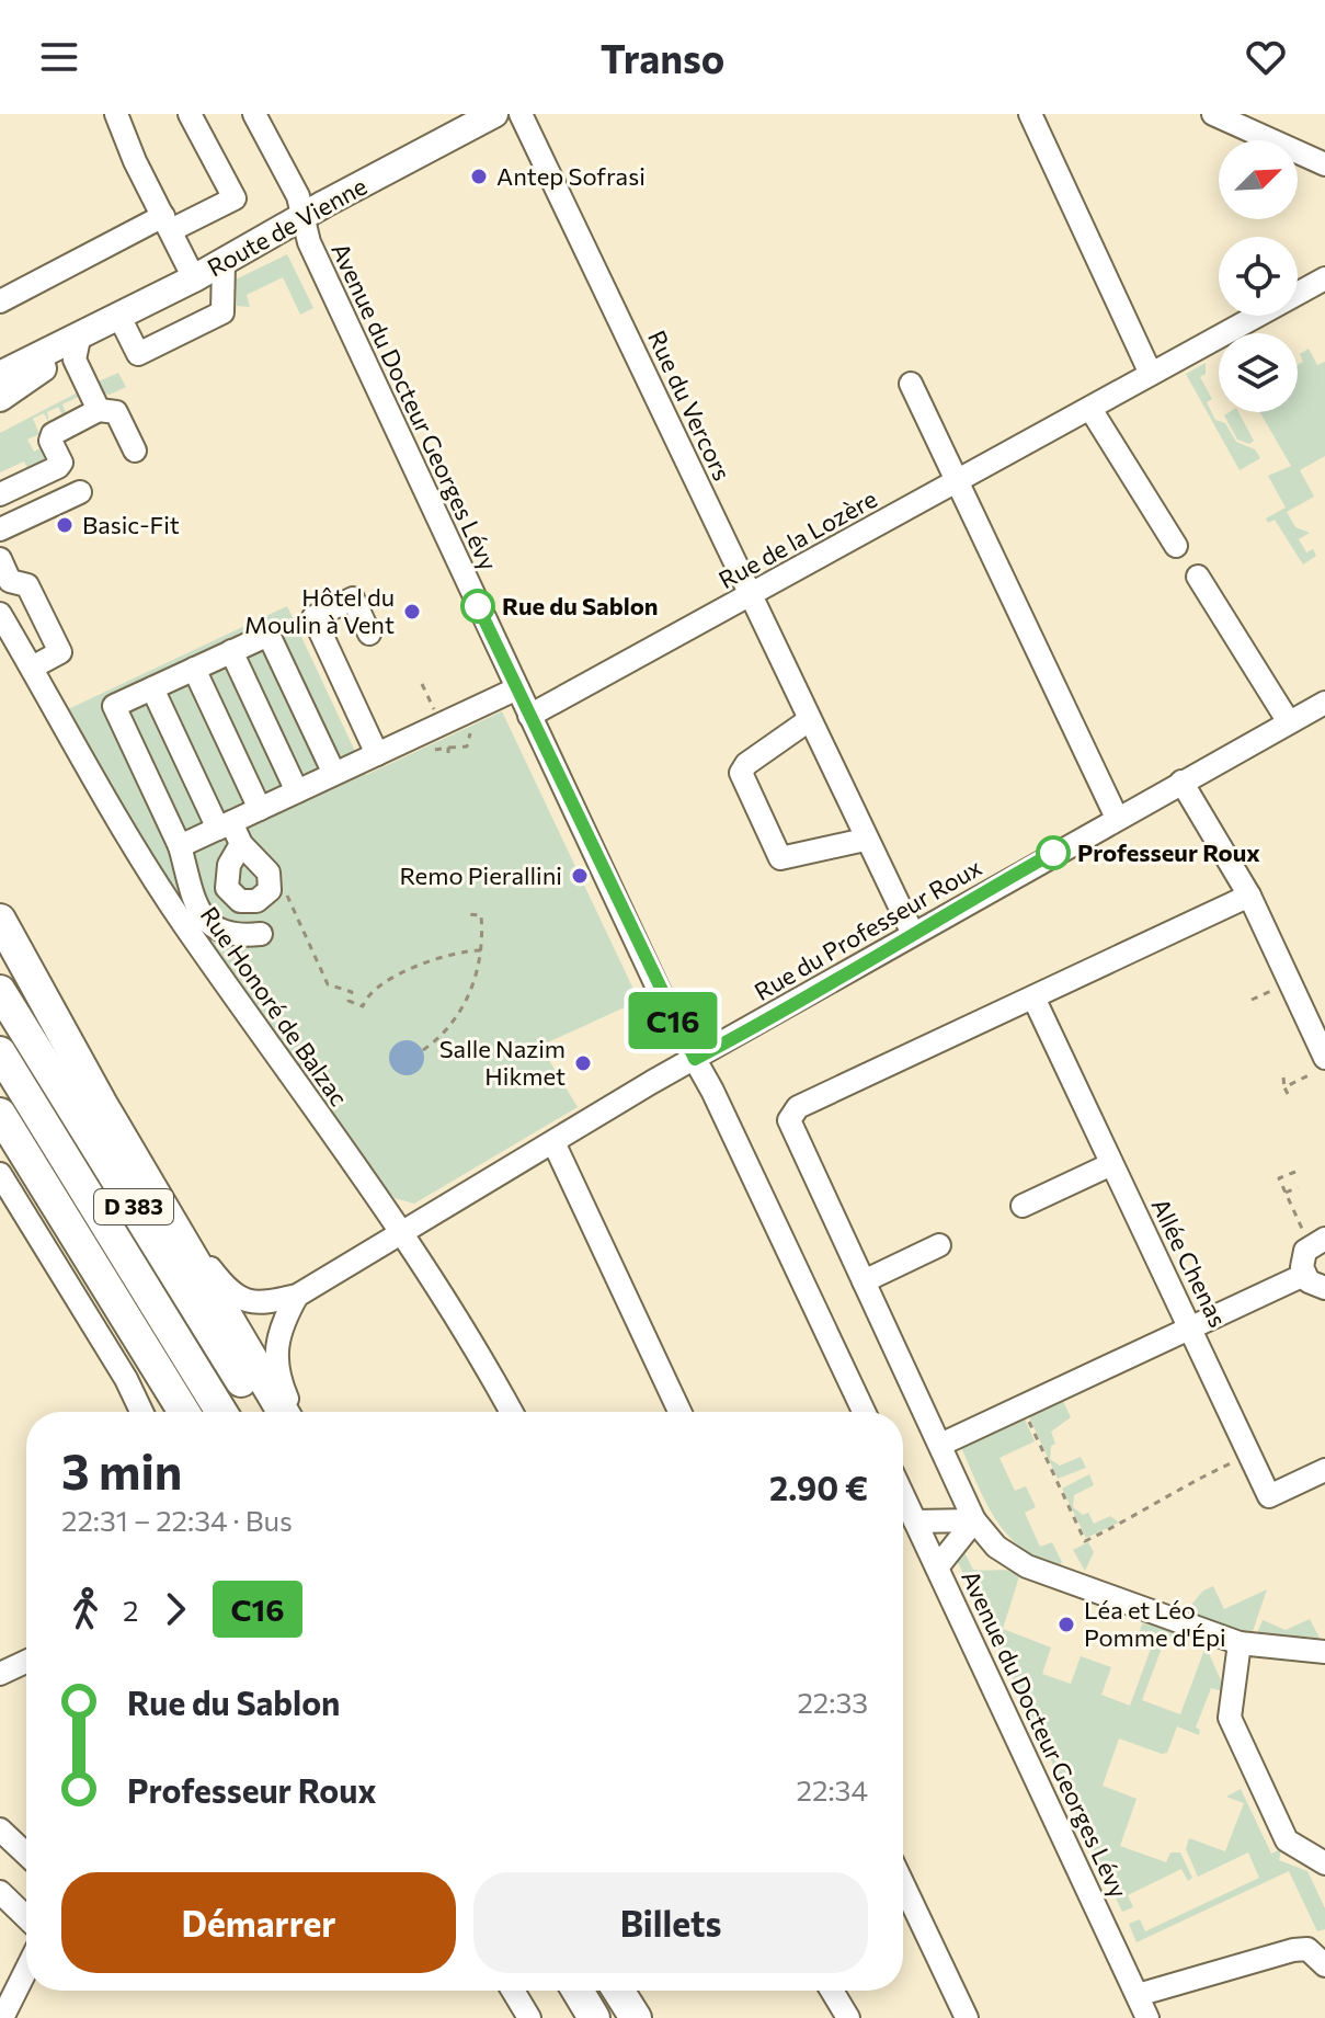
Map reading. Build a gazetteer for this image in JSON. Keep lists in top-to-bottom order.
{
  "streets": {
    "highway": ["D 383"],
    "main road": ["Route de Vienne"],
    "street": [
      "Rue du Vercors",
      "Avenue du Docteur Georges Lévy",
      "Rue de la Lozère",
      "Rue du Professeur Roux",
      "Rue Honoré de Balzac",
      "Allée Chenas"
    ]
  },
  "crossings": [
    ["Route de Vienne", "Avenue du Docteur Georges Lévy"],
    ["Rue du Vercors", "Rue de la Lozère"],
    ["Rue du Vercors", "Rue du Professeur Roux"],
    ["Avenue du Docteur Georges Lévy", "Rue de la Lozère"],
    ["Avenue du Docteur Georges Lévy", "Rue du Professeur Roux"],
    ["Rue du Professeur Roux", "Rue Honoré de Balzac"]
  ],
  "places": [
    "Antep Sofrasi",
    "Basic-Fit",
    "Rue du Sablon",
    "Hôtel du Moulin à Vent",
    "Professeur Roux",
    "Remo Pierallini",
    "Salle Nazim Hikmet",
    "Léa et Léo Pomme d'Épi"
  ],
  "lines": ["bus line C16"],
  "north": "top right",
  "page": {
    "header": "Transo",
    "on_map": "C16",
    "heading": ["3 min", "22:31 – 22:34 · Bus", "2.90 €"],
    "legs": ["2", "C16"],
    "list": [
      {
        "name": "Rue du Sablon",
        "value": "22:33"
      },
      {
        "name": "Professeur Roux",
        "value": "22:34"
      }
    ],
    "buttons": ["Démarrer", "Billets"]
  }
}
